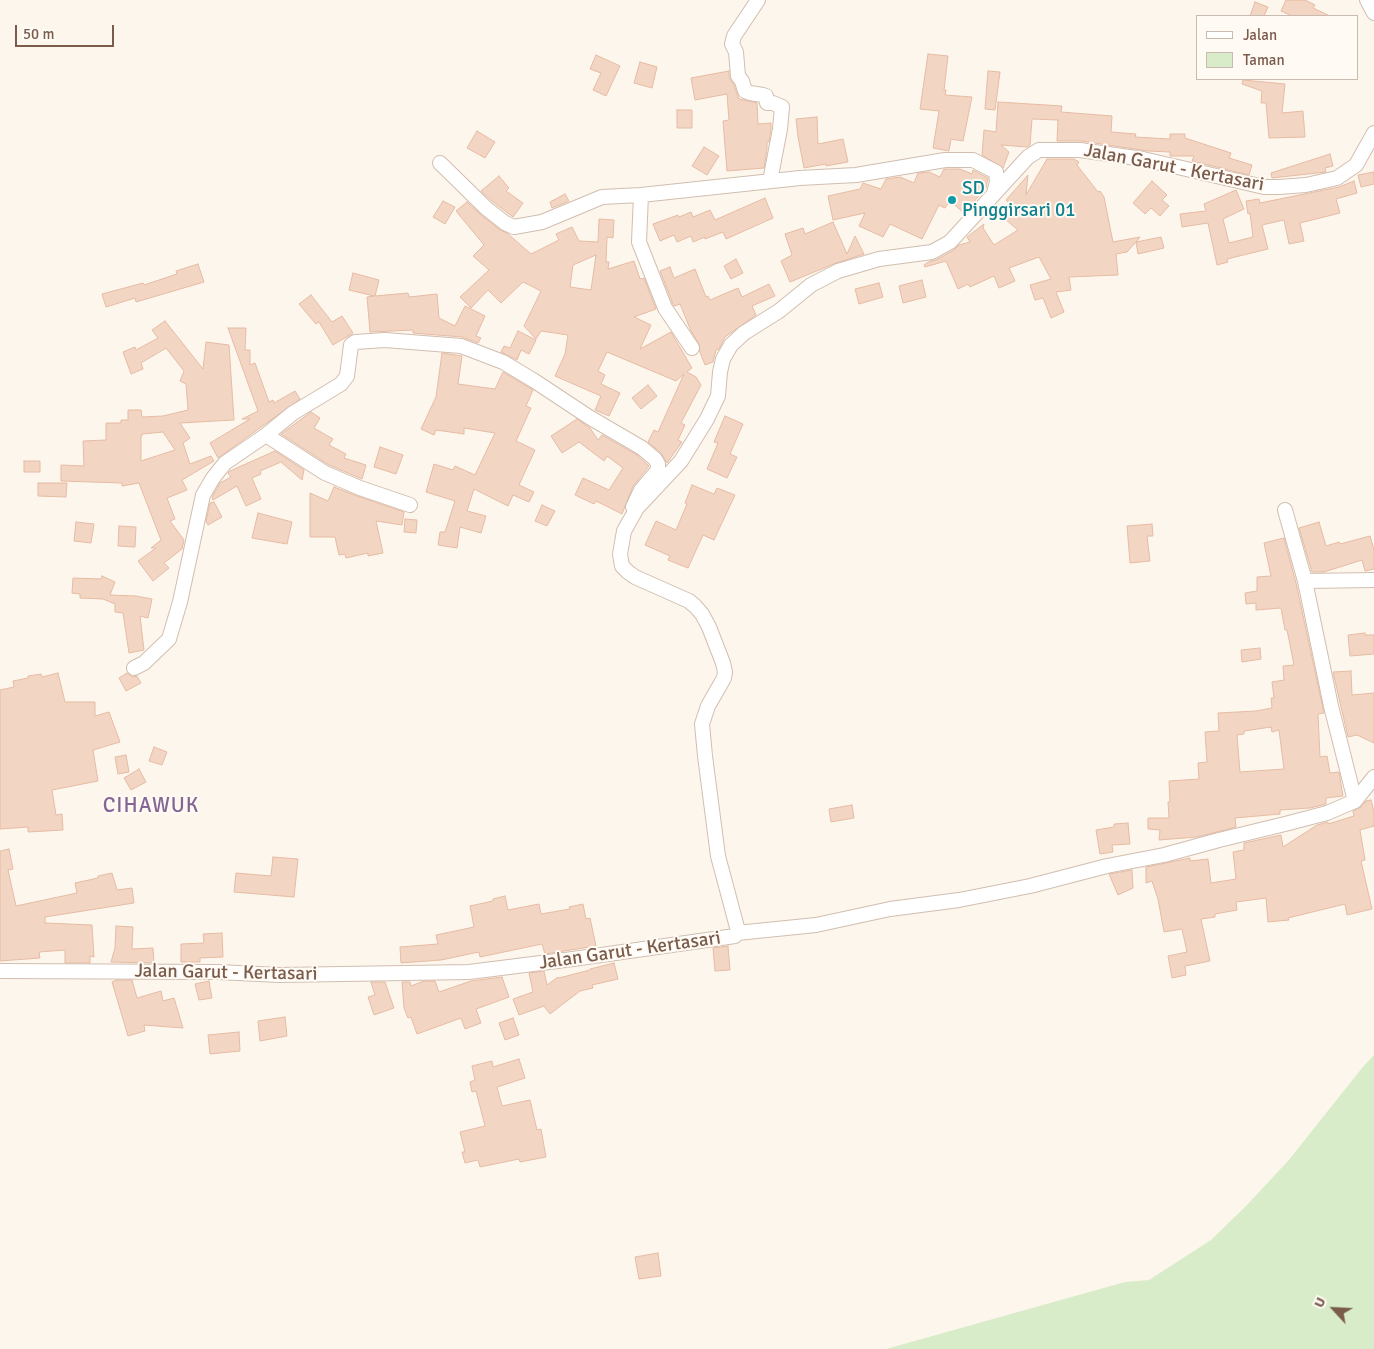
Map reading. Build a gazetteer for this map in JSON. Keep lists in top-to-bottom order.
{
  "streets": {
    "street": ["Jalan Garut - Kertasari"]
  },
  "districts": ["CIHAWUK"],
  "places": ["SD Pinggirsari 01"],
  "legend": ["Jalan", "Taman"],
  "scale_bar": "50 m",
  "north": "top left"
}
